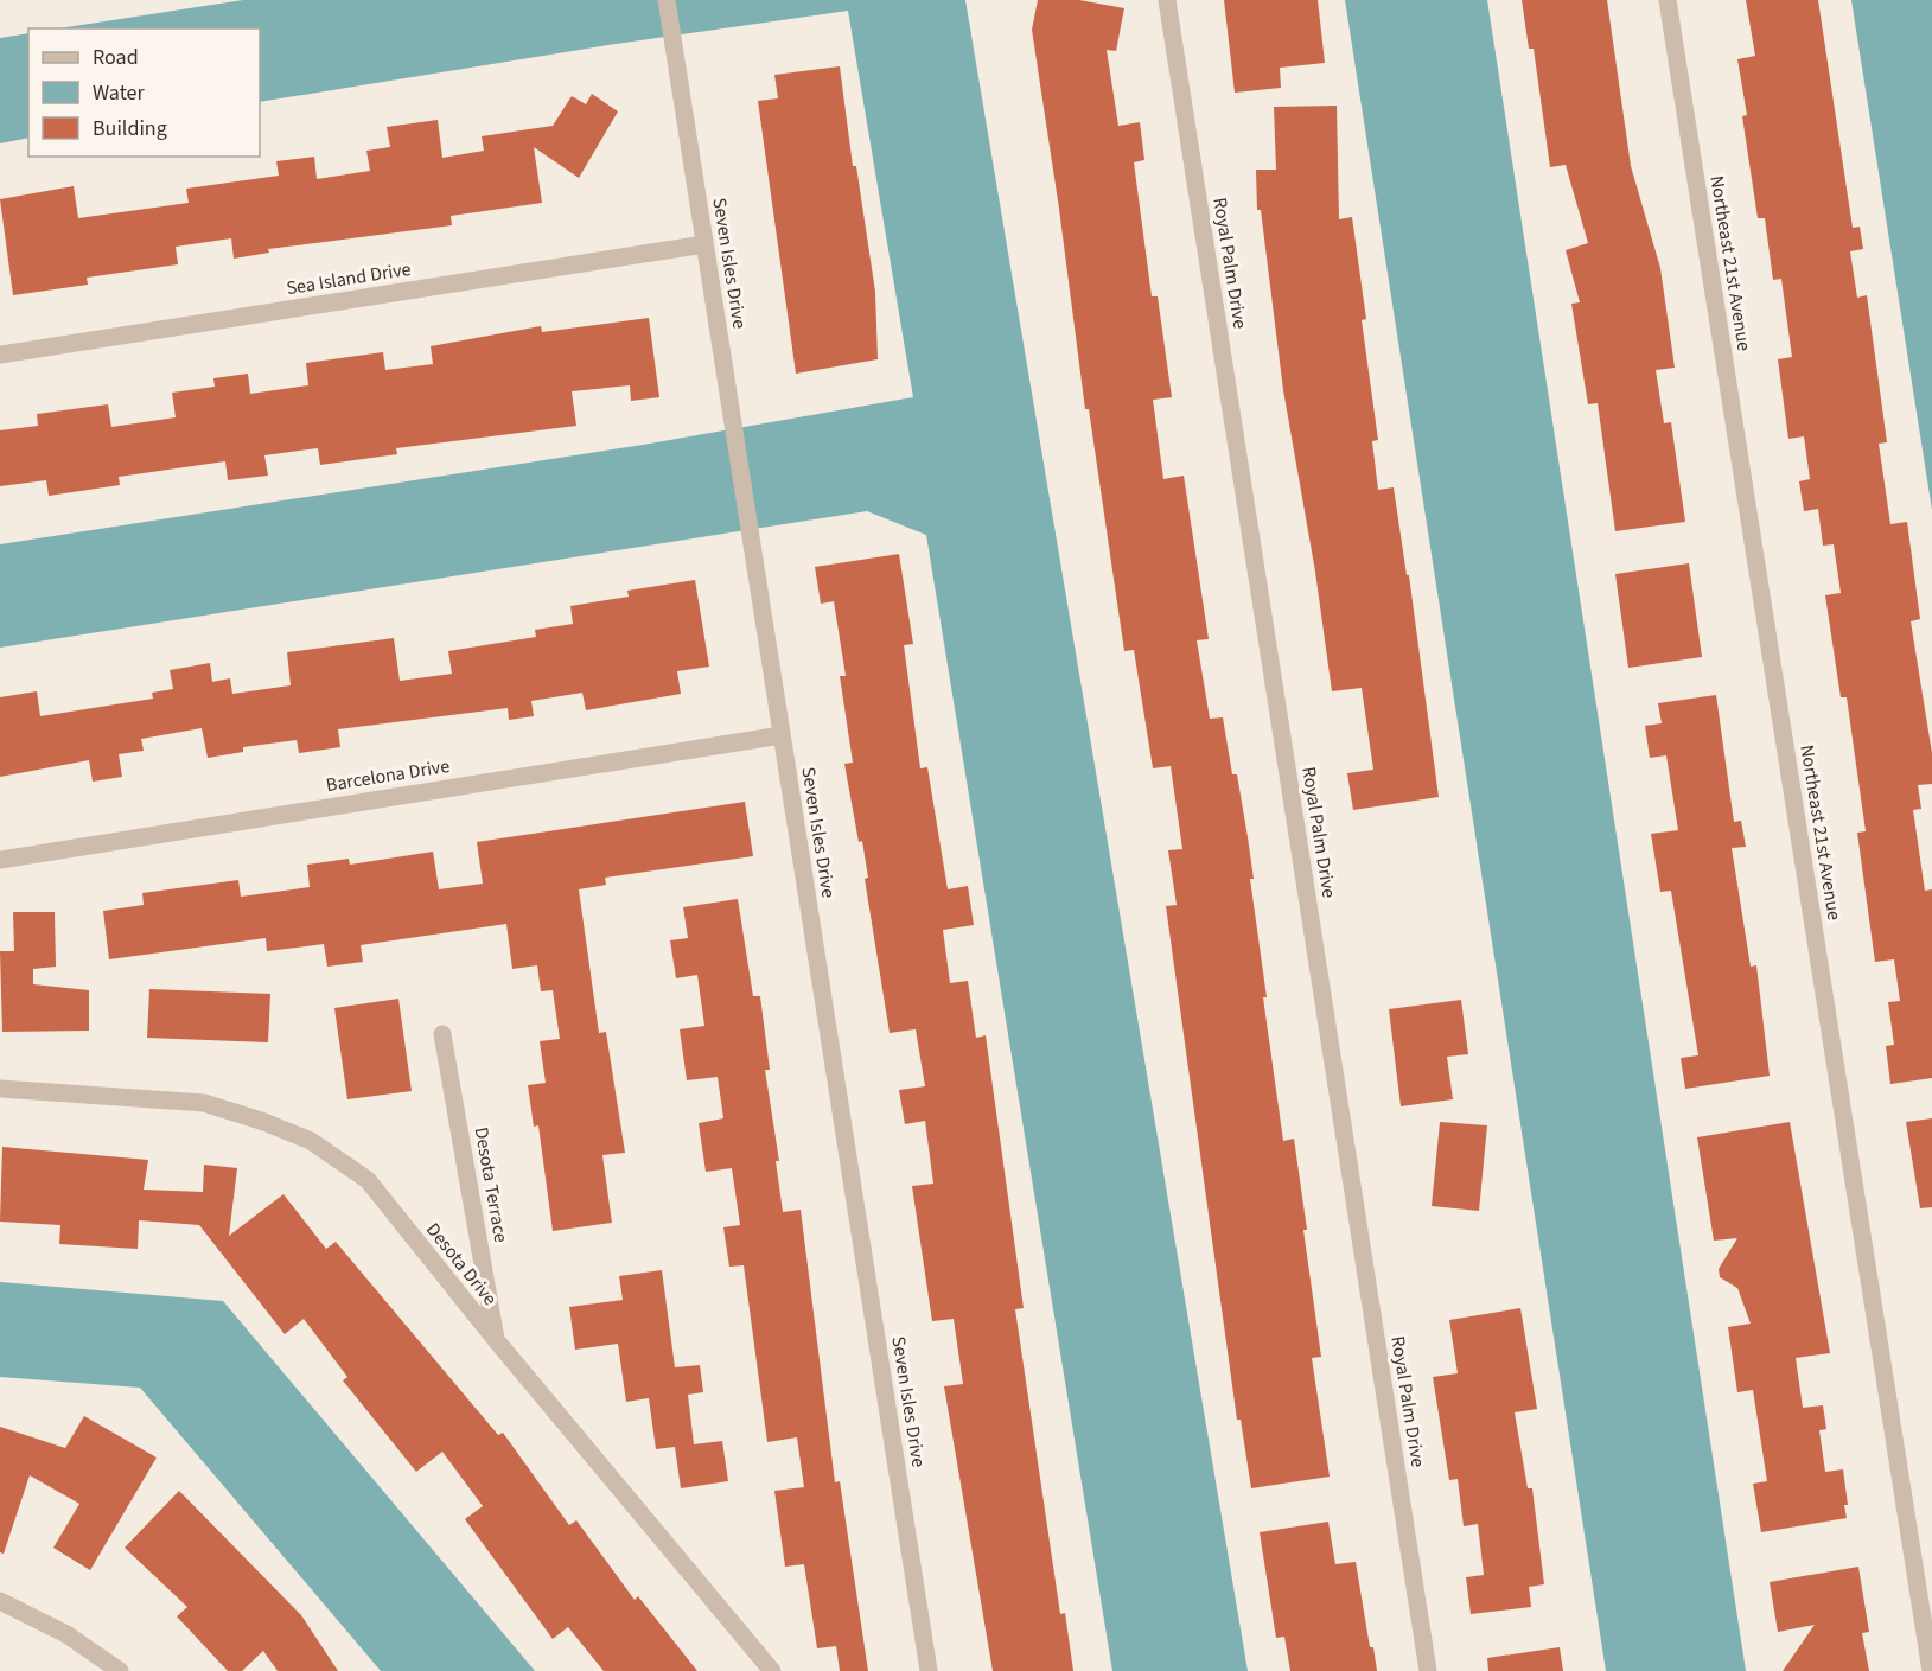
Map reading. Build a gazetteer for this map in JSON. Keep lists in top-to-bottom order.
{
  "streets": {
    "street": [
      "Seven Isles Drive",
      "Royal Palm Drive",
      "Northeast 21st Avenue",
      "Sea Island Drive",
      "Barcelona Drive",
      "Desota Terrace",
      "Desota Drive"
    ]
  },
  "crossings": [
    ["Seven Isles Drive", "Sea Island Drive"],
    ["Seven Isles Drive", "Barcelona Drive"],
    ["Desota Terrace", "Desota Drive"]
  ],
  "legend": ["Road", "Water", "Building"]
}
